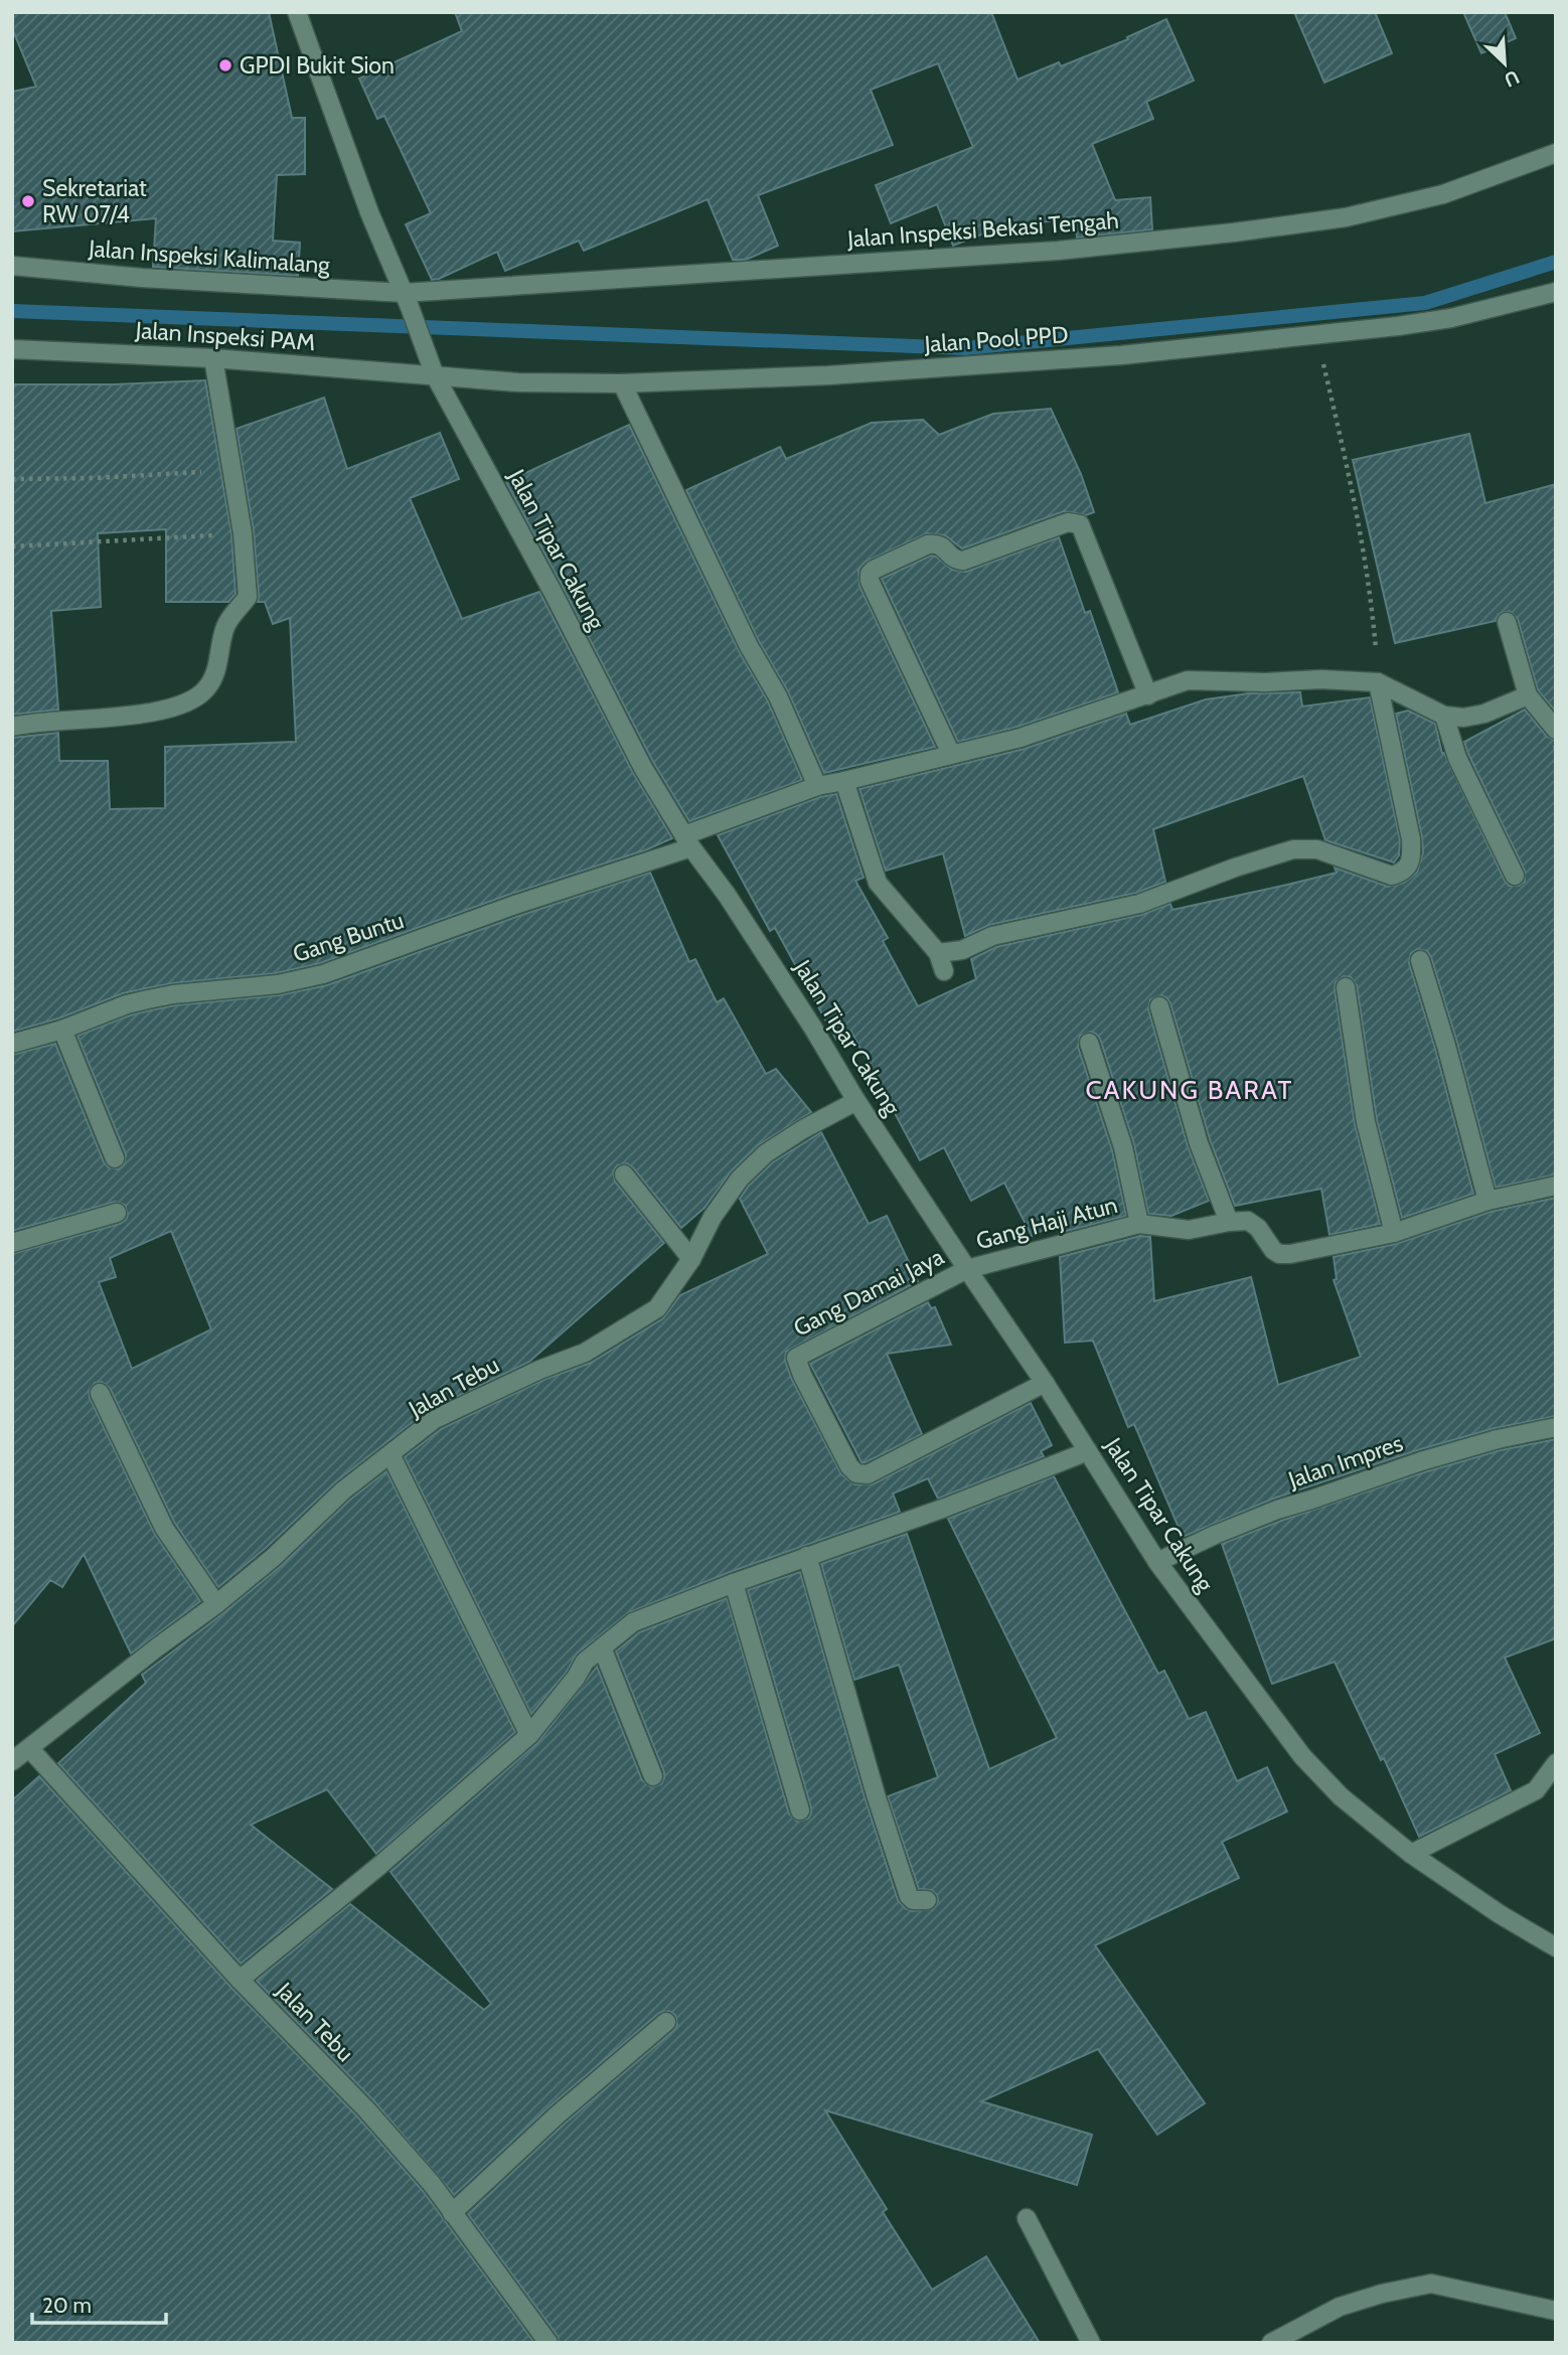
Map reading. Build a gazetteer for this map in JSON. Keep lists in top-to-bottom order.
{
  "streets": {
    "street": [
      "Jalan Inspeksi Bekasi Tengah",
      "Jalan Inspeksi Kalimalang",
      "Jalan Inspeksi PAM",
      "Jalan Pool PPD",
      "Jalan Tipar Cakung",
      "Gang Buntu",
      "Gang Haji Atun",
      "Gang Damai Jaya",
      "Jalan Tebu",
      "Jalan Impres"
    ]
  },
  "crossings": [
    ["Jalan Inspeksi Bekasi Tengah", "Jalan Inspeksi Kalimalang"],
    ["Jalan Inspeksi Bekasi Tengah", "Jalan Tipar Cakung"],
    ["Jalan Inspeksi Kalimalang", "Jalan Tipar Cakung"],
    ["Jalan Inspeksi PAM", "Jalan Pool PPD"],
    ["Jalan Inspeksi PAM", "Jalan Tipar Cakung"],
    ["Jalan Pool PPD", "Jalan Tipar Cakung"],
    ["Jalan Tipar Cakung", "Gang Buntu"],
    ["Jalan Tipar Cakung", "Gang Haji Atun"],
    ["Jalan Tipar Cakung", "Gang Damai Jaya"],
    ["Jalan Tipar Cakung", "Jalan Tebu"],
    ["Jalan Tipar Cakung", "Jalan Impres"],
    ["Gang Haji Atun", "Gang Damai Jaya"]
  ],
  "districts": ["CAKUNG BARAT"],
  "places": ["GPDI Bukit Sion", "Sekretariat RW 07/4"],
  "scale_bar": "20 m",
  "north": "bottom right"
}
